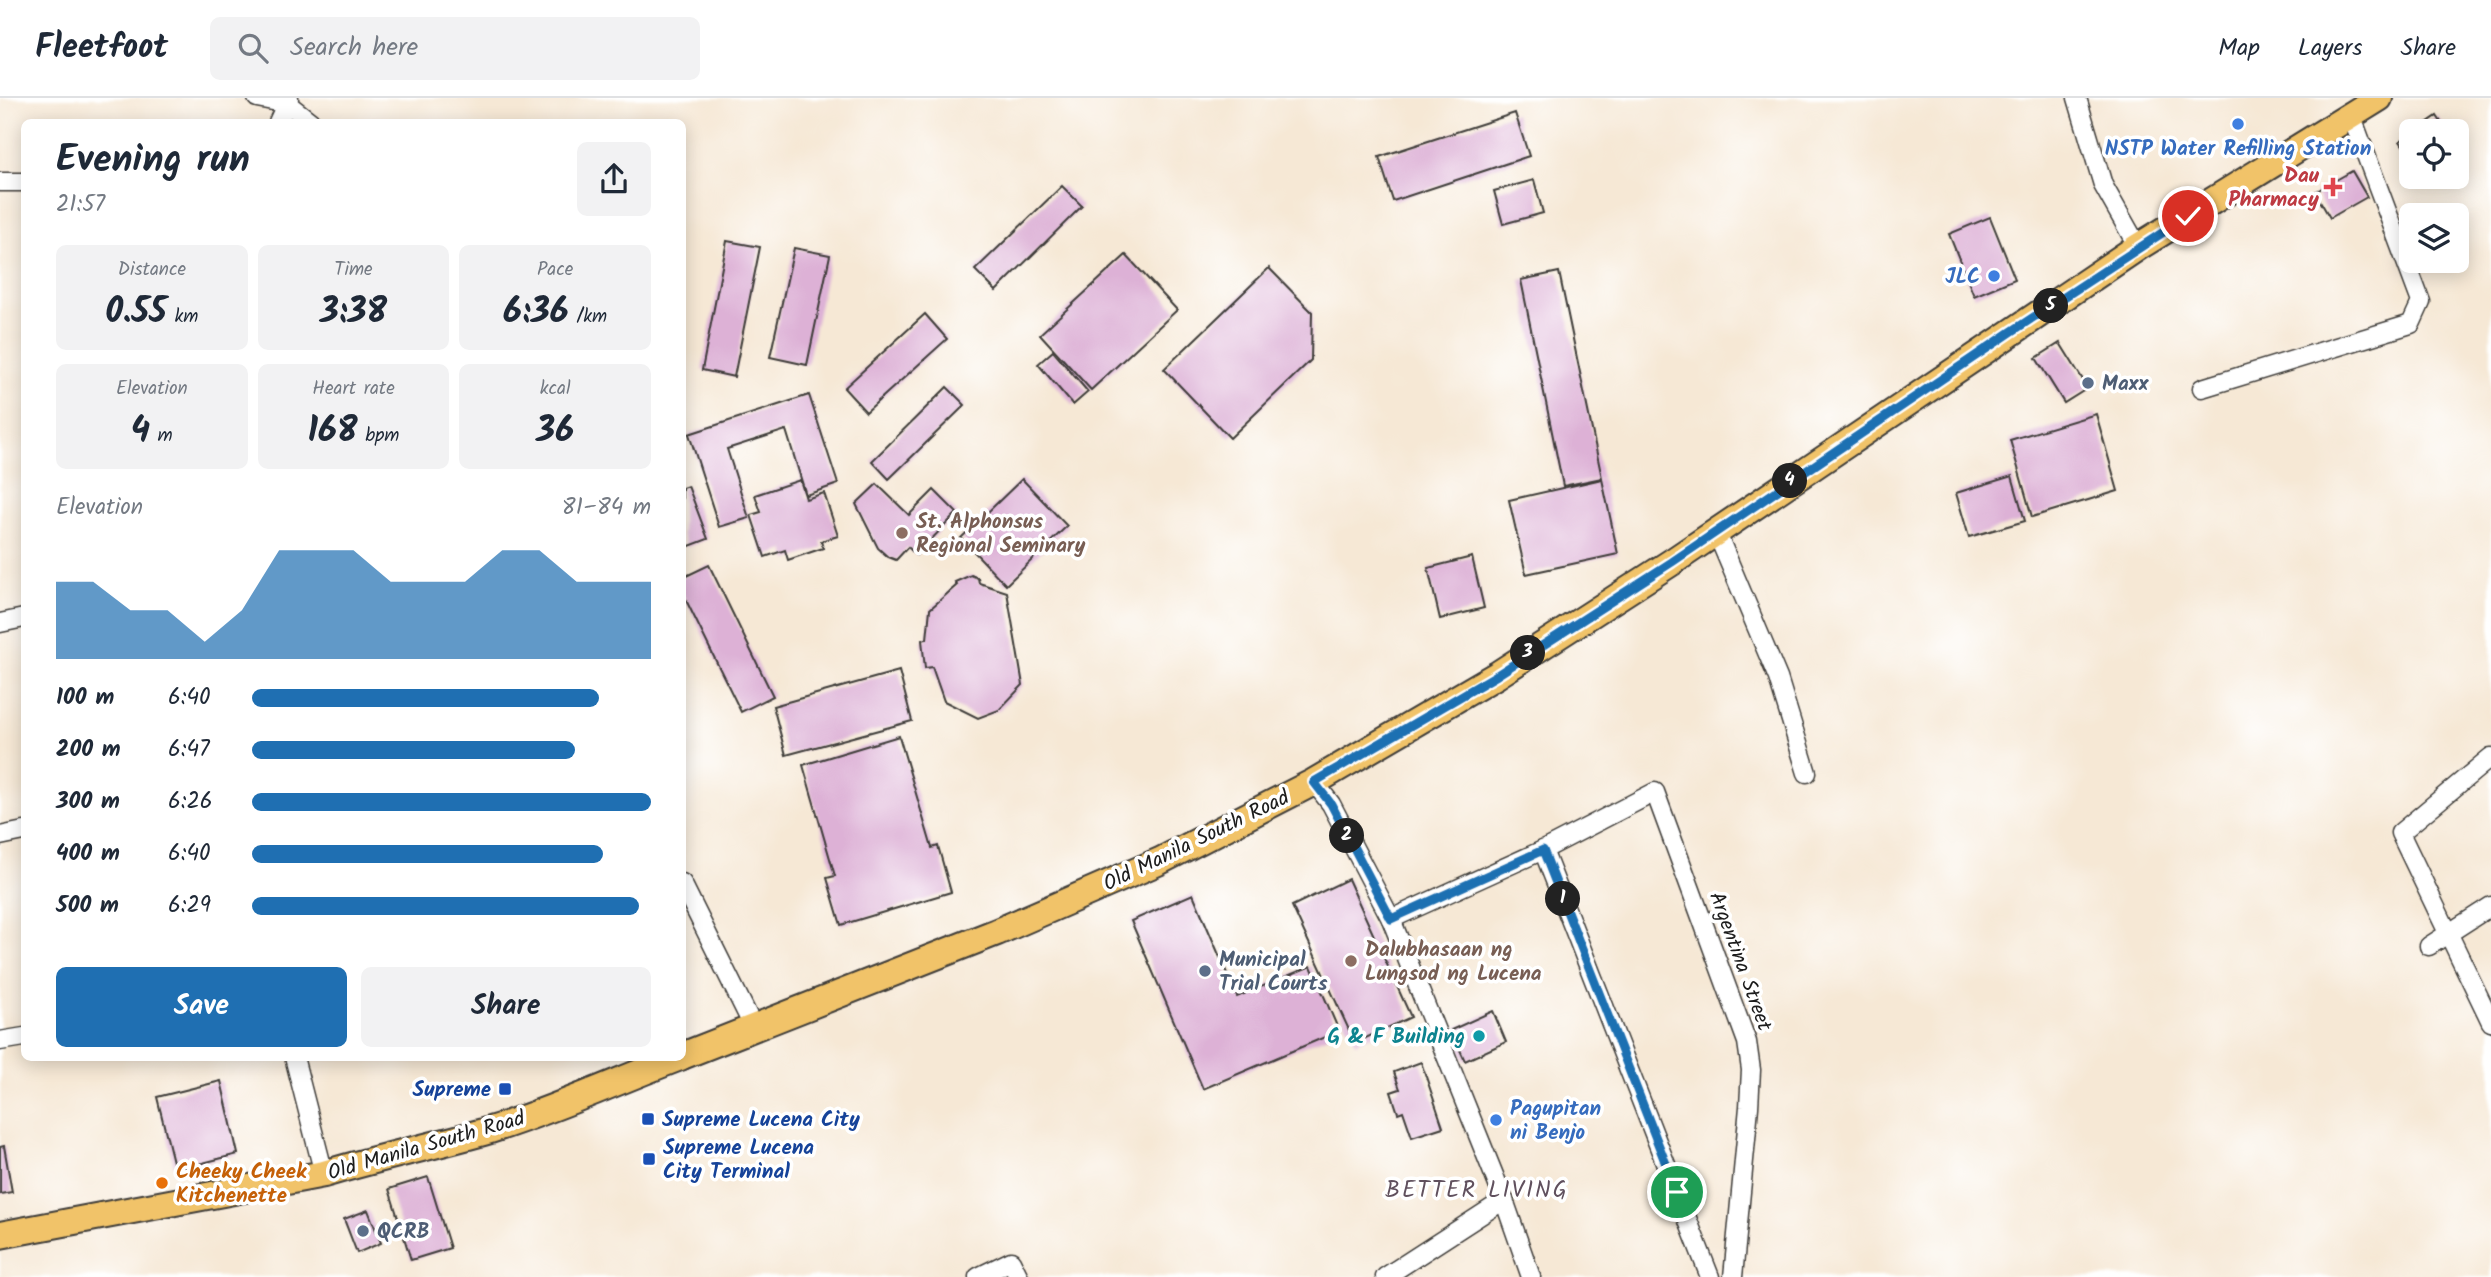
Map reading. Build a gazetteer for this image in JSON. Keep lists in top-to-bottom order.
{
  "streets": {
    "main road": ["Old Manila South Road"],
    "street": ["Argentina Street"]
  },
  "districts": ["BETTER LIVING"],
  "places": {
    "other": [
      "NSTP Water Refilling Station",
      "JLC",
      "Maxx",
      "St. Alphonsus Regional Seminary",
      "Dalubhasaan ng Lungsod ng Lucena",
      "Municipal Trial Courts",
      "G & F Building",
      "Pagupitan ni Benjo",
      "Cheeky Cheek Kitchenette",
      "QCRB"
    ],
    "health": ["Dau Pharmacy"],
    "transit": ["Supreme", "Supreme Lucena City", "Supreme Lucena City Terminal"]
  },
  "page": {
    "header": "Fleetfoot",
    "search": "Search here",
    "nav": ["Map", "Layers", "Share"],
    "heading": ["Evening run", "21:57"],
    "stats": [
      ["Distance", "0.55 km"],
      ["Time", "3:38"],
      ["Pace", "6:36 /km"],
      ["Elevation", "4 m"],
      ["Heart rate", "168 bpm"],
      ["kcal", "36"]
    ],
    "pins": [
      "5",
      "4",
      "3",
      "2",
      "1"
    ],
    "chart": ["Elevation", "81–84 m"],
    "list": [
      {
        "name": "100 m",
        "note": "6:40"
      },
      {
        "name": "200 m",
        "note": "6:47"
      },
      {
        "name": "300 m",
        "note": "6:26"
      },
      {
        "name": "400 m",
        "note": "6:40"
      },
      {
        "name": "500 m",
        "note": "6:29"
      }
    ],
    "buttons": ["Save", "Share"]
  }
}
